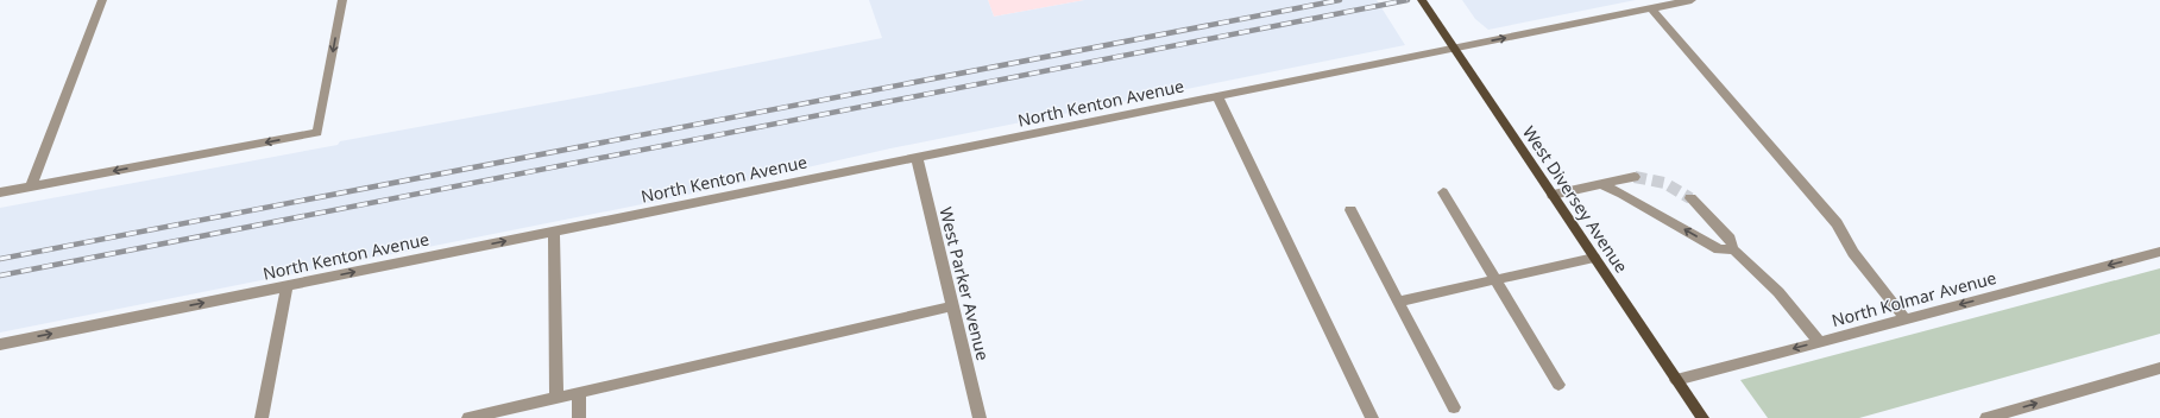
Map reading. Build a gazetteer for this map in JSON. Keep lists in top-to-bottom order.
{
  "streets": {
    "main road": ["West Diversey Avenue"],
    "street": ["North Kenton Avenue", "West Parker Avenue", "North Kolmar Avenue"]
  },
  "crossings": [
    ["North Kenton Avenue", "West Diversey Avenue"],
    ["North Kenton Avenue", "West Parker Avenue"],
    ["West Diversey Avenue", "North Kolmar Avenue"]
  ],
  "one_way": ["North Kenton Avenue", "North Kolmar Avenue"]
}
